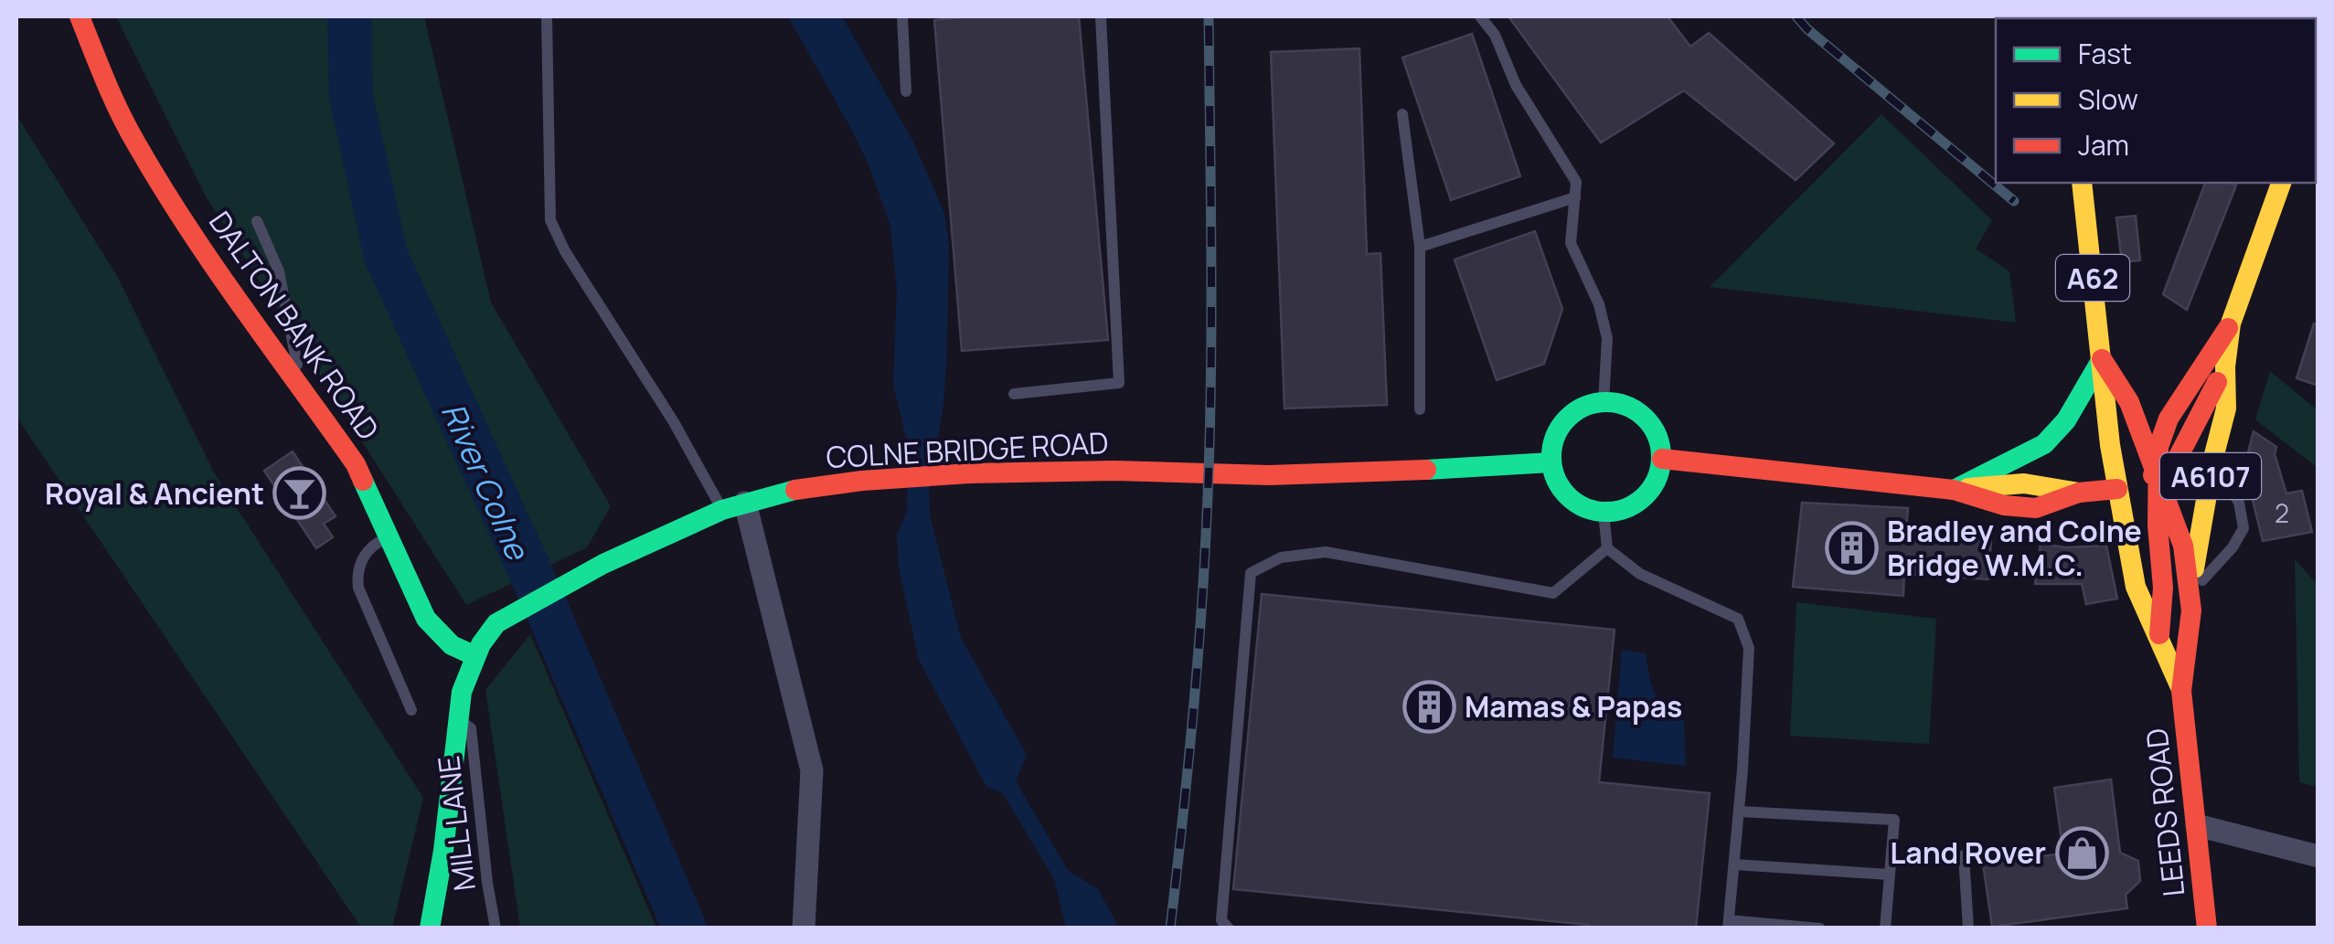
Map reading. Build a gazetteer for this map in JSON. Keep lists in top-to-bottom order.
{
  "streets": {
    "main road": [
      "A62",
      "DALTON BANK ROAD",
      "COLNE BRIDGE ROAD",
      "A6107",
      "LEEDS ROAD"
    ],
    "lane": ["MILL LANE"]
  },
  "crossings": [
    ["DALTON BANK ROAD", "COLNE BRIDGE ROAD"],
    ["COLNE BRIDGE ROAD", "MILL LANE"],
    ["A6107", "LEEDS ROAD"]
  ],
  "water": ["River Colne"],
  "places": {
    "bar": ["Royal & Ancient"],
    "building": ["Bradley and Colne Bridge W.M.C.", "Mamas & Papas"],
    "shop": ["Land Rover"]
  },
  "house_numbers": ["2"],
  "legend": ["Fast", "Slow", "Jam"]
}
